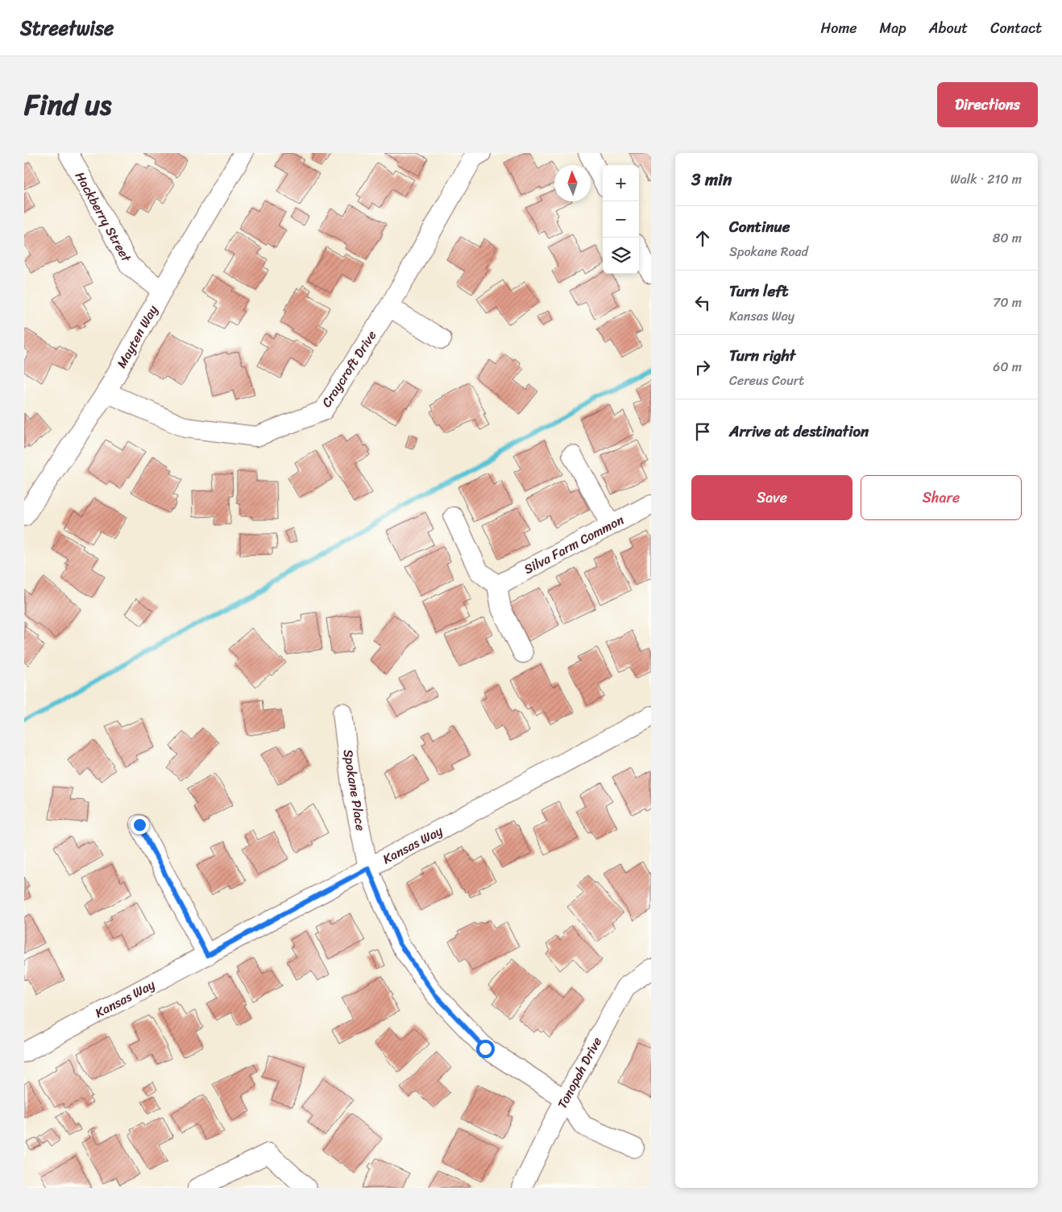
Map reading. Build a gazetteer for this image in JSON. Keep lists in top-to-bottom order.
{
  "streets": {
    "street": [
      "Hackberry Street",
      "Mayten Way",
      "Craycroft Drive",
      "Silva Farm Common",
      "Spokane Place",
      "Kansas Way",
      "Tonopah Drive"
    ]
  },
  "crossings": [
    ["Hackberry Street", "Mayten Way"],
    ["Mayten Way", "Craycroft Drive"],
    ["Spokane Place", "Kansas Way"],
    ["Spokane Place", "Tonopah Drive"]
  ],
  "north": "top",
  "page": {
    "header": "Streetwise",
    "nav": [
      "Home",
      "Map",
      "About",
      "Contact"
    ],
    "title": "Find us",
    "buttons": [
      "Directions",
      ["Save", "Share"]
    ],
    "heading": ["3 min", "Walk · 210 m"],
    "map_buttons": ["+", "−"],
    "list": [
      ["Continue", "Spokane Road", "80 m"],
      ["Turn left", "Kansas Way", "70 m"],
      ["Turn right", "Cereus Court", "60 m"],
      "Arrive at destination"
    ]
  }
}
